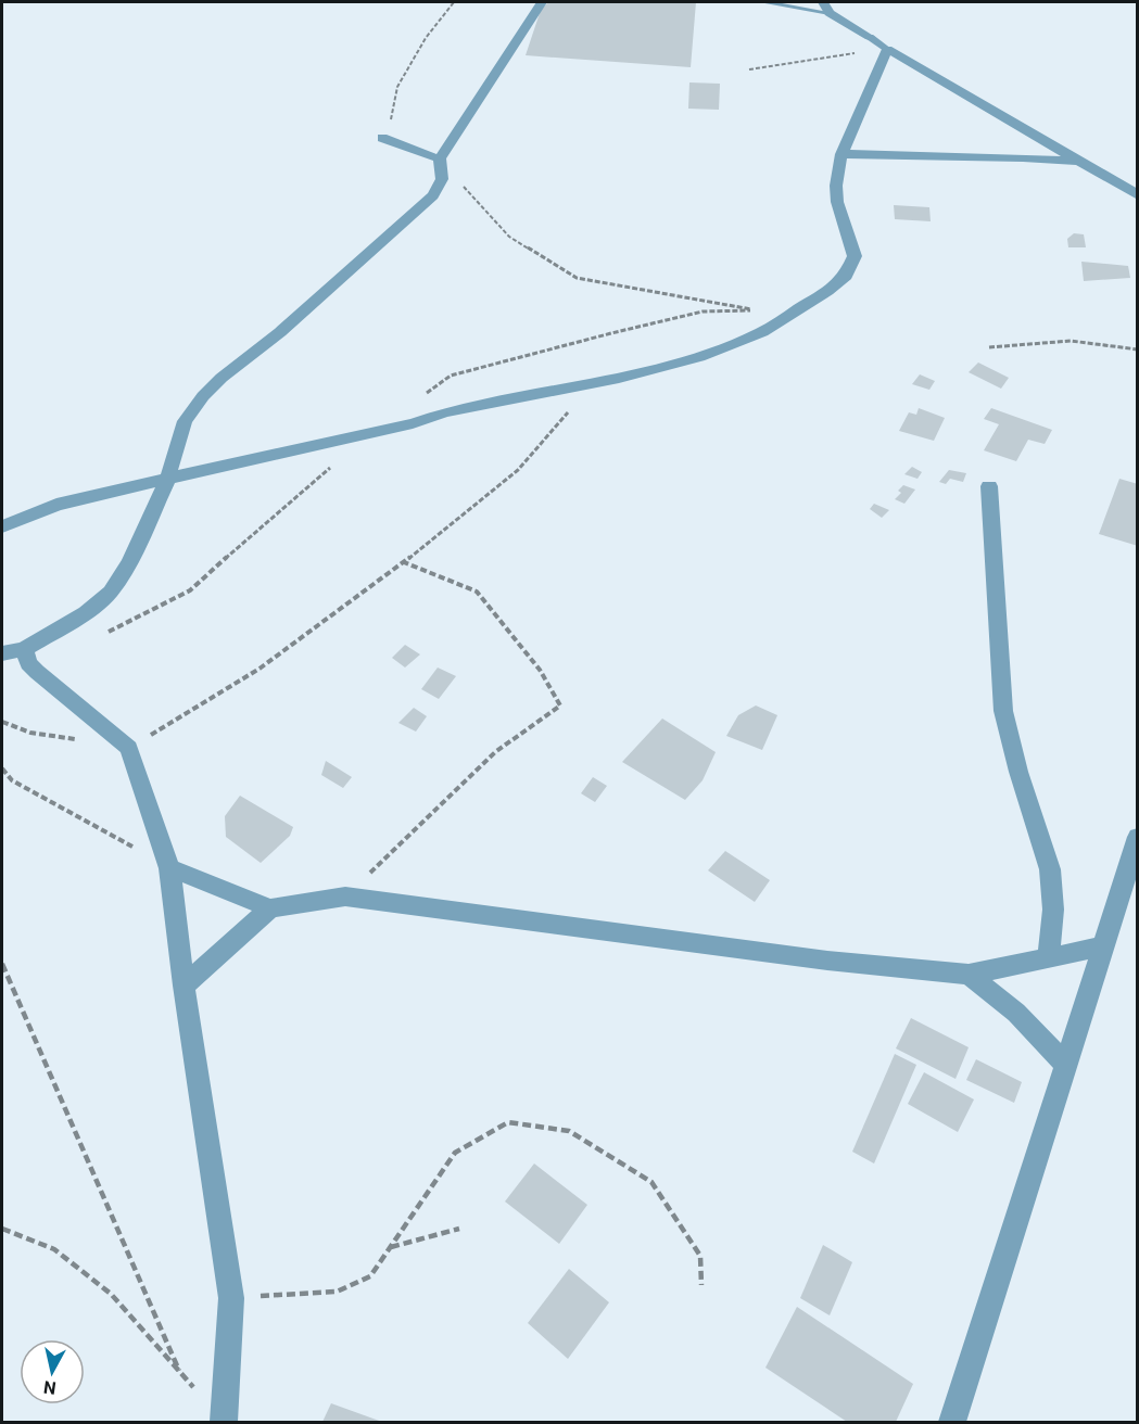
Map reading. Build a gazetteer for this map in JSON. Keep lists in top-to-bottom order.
{
  "north": "bottom"
}
